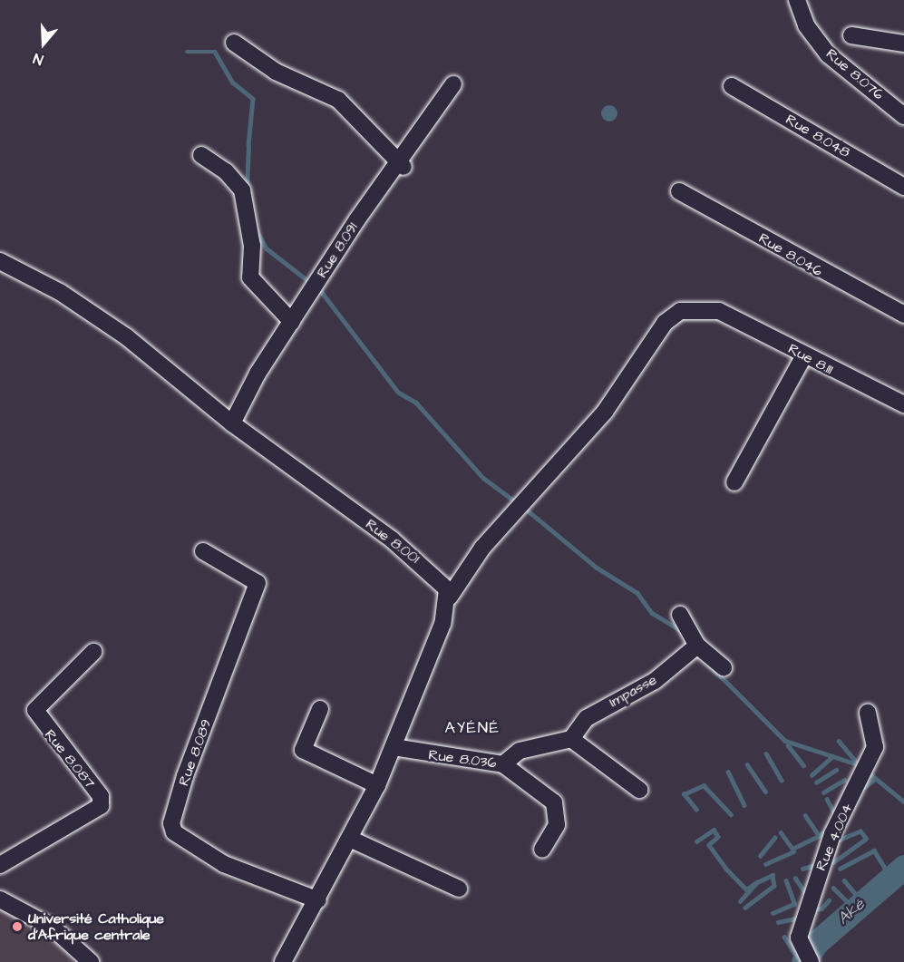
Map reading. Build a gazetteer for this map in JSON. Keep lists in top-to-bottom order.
{
  "streets": {
    "street": [
      "Rue 8.076",
      "Rue 8.048",
      "Rue 8.091",
      "Rue 8.046",
      "Rue 8.111",
      "Rue 8.001",
      "Impasse",
      "Rue 8.089",
      "Rue 8.087",
      "Rue 8.036",
      "Rue 4.004"
    ]
  },
  "crossings": [
    ["Rue 8.091", "Rue 8.001"],
    ["Rue 8.111", "Rue 8.001"],
    ["Impasse", "Rue 8.036"]
  ],
  "districts": ["AYÉNÉ"],
  "water": ["Aké"],
  "places": ["Université Catholique d'Afrique centrale"],
  "north": "bottom"
}
